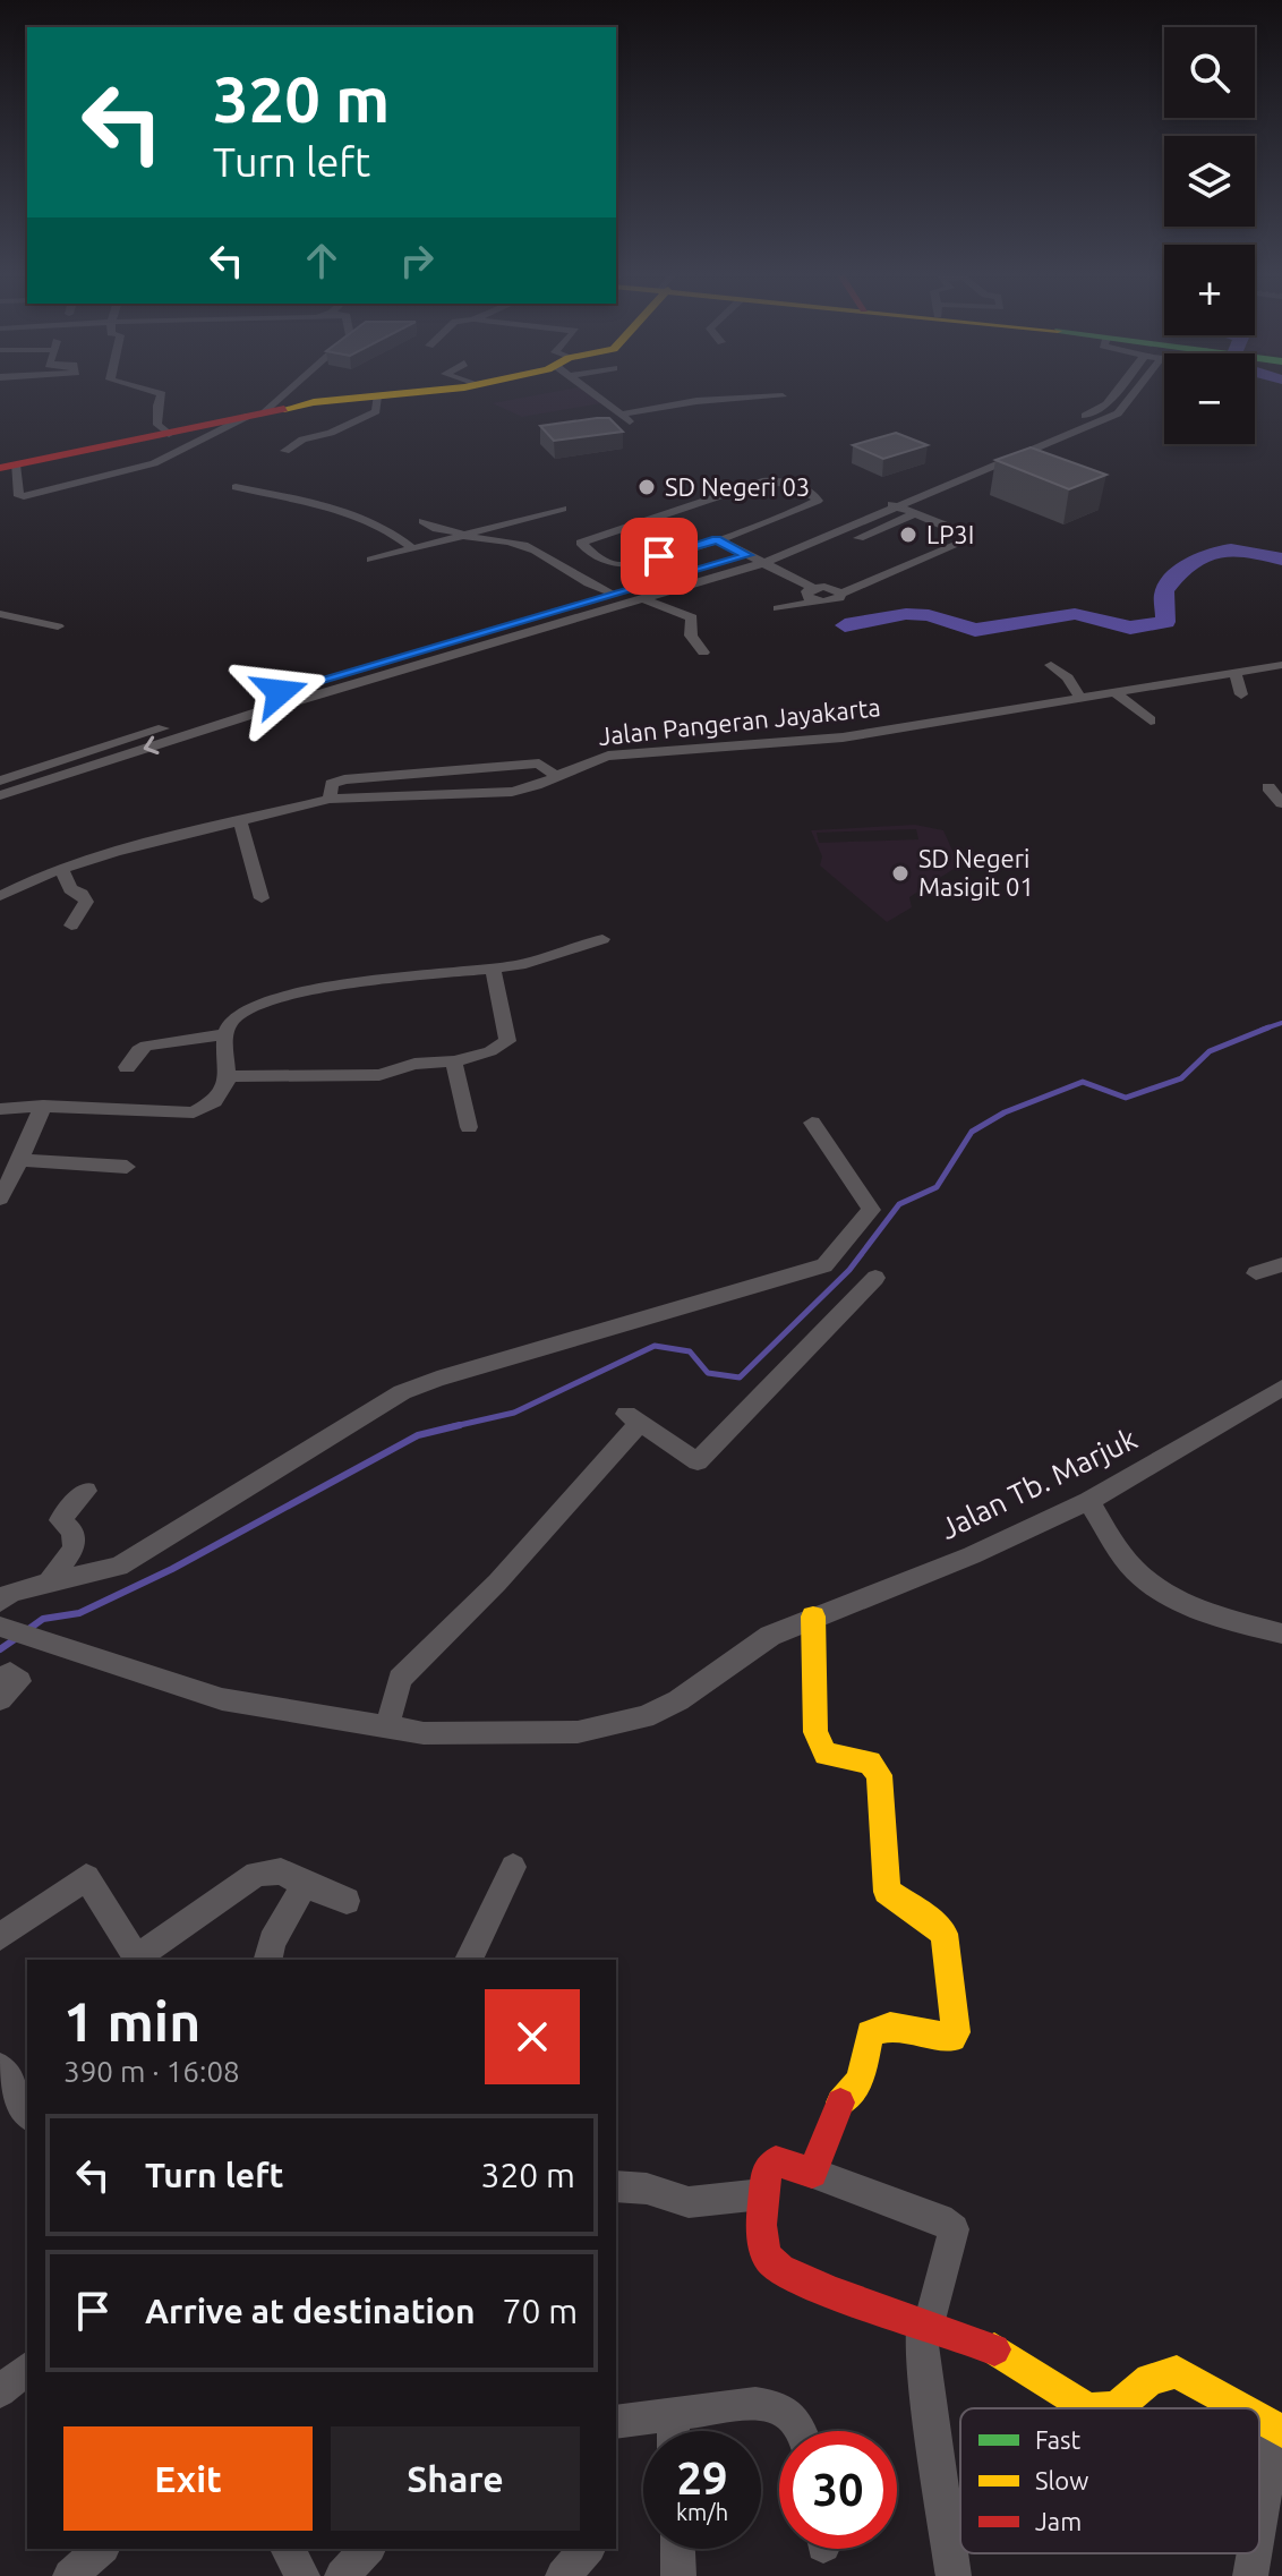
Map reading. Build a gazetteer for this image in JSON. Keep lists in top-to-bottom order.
{
  "streets": {
    "street": ["Jalan Pangeran Jayakarta", "Jalan Tb. Marjuk"]
  },
  "places": ["SD Negeri 03", "LP3I", "SD Negeri Masigit 01"],
  "legend": ["Fast", "Slow", "Jam"],
  "page": {
    "map_buttons": ["+", "−"],
    "turn": ["320 m", "Turn left"],
    "heading": ["1 min", "390 m · 16:08"],
    "list": [
      {
        "name": "Turn left",
        "value": "320 m"
      },
      {
        "name": "Arrive at destination",
        "value": "70 m"
      }
    ],
    "buttons": ["Exit", "Share"],
    "speed": "29 km/h",
    "limit": "30"
  }
}
